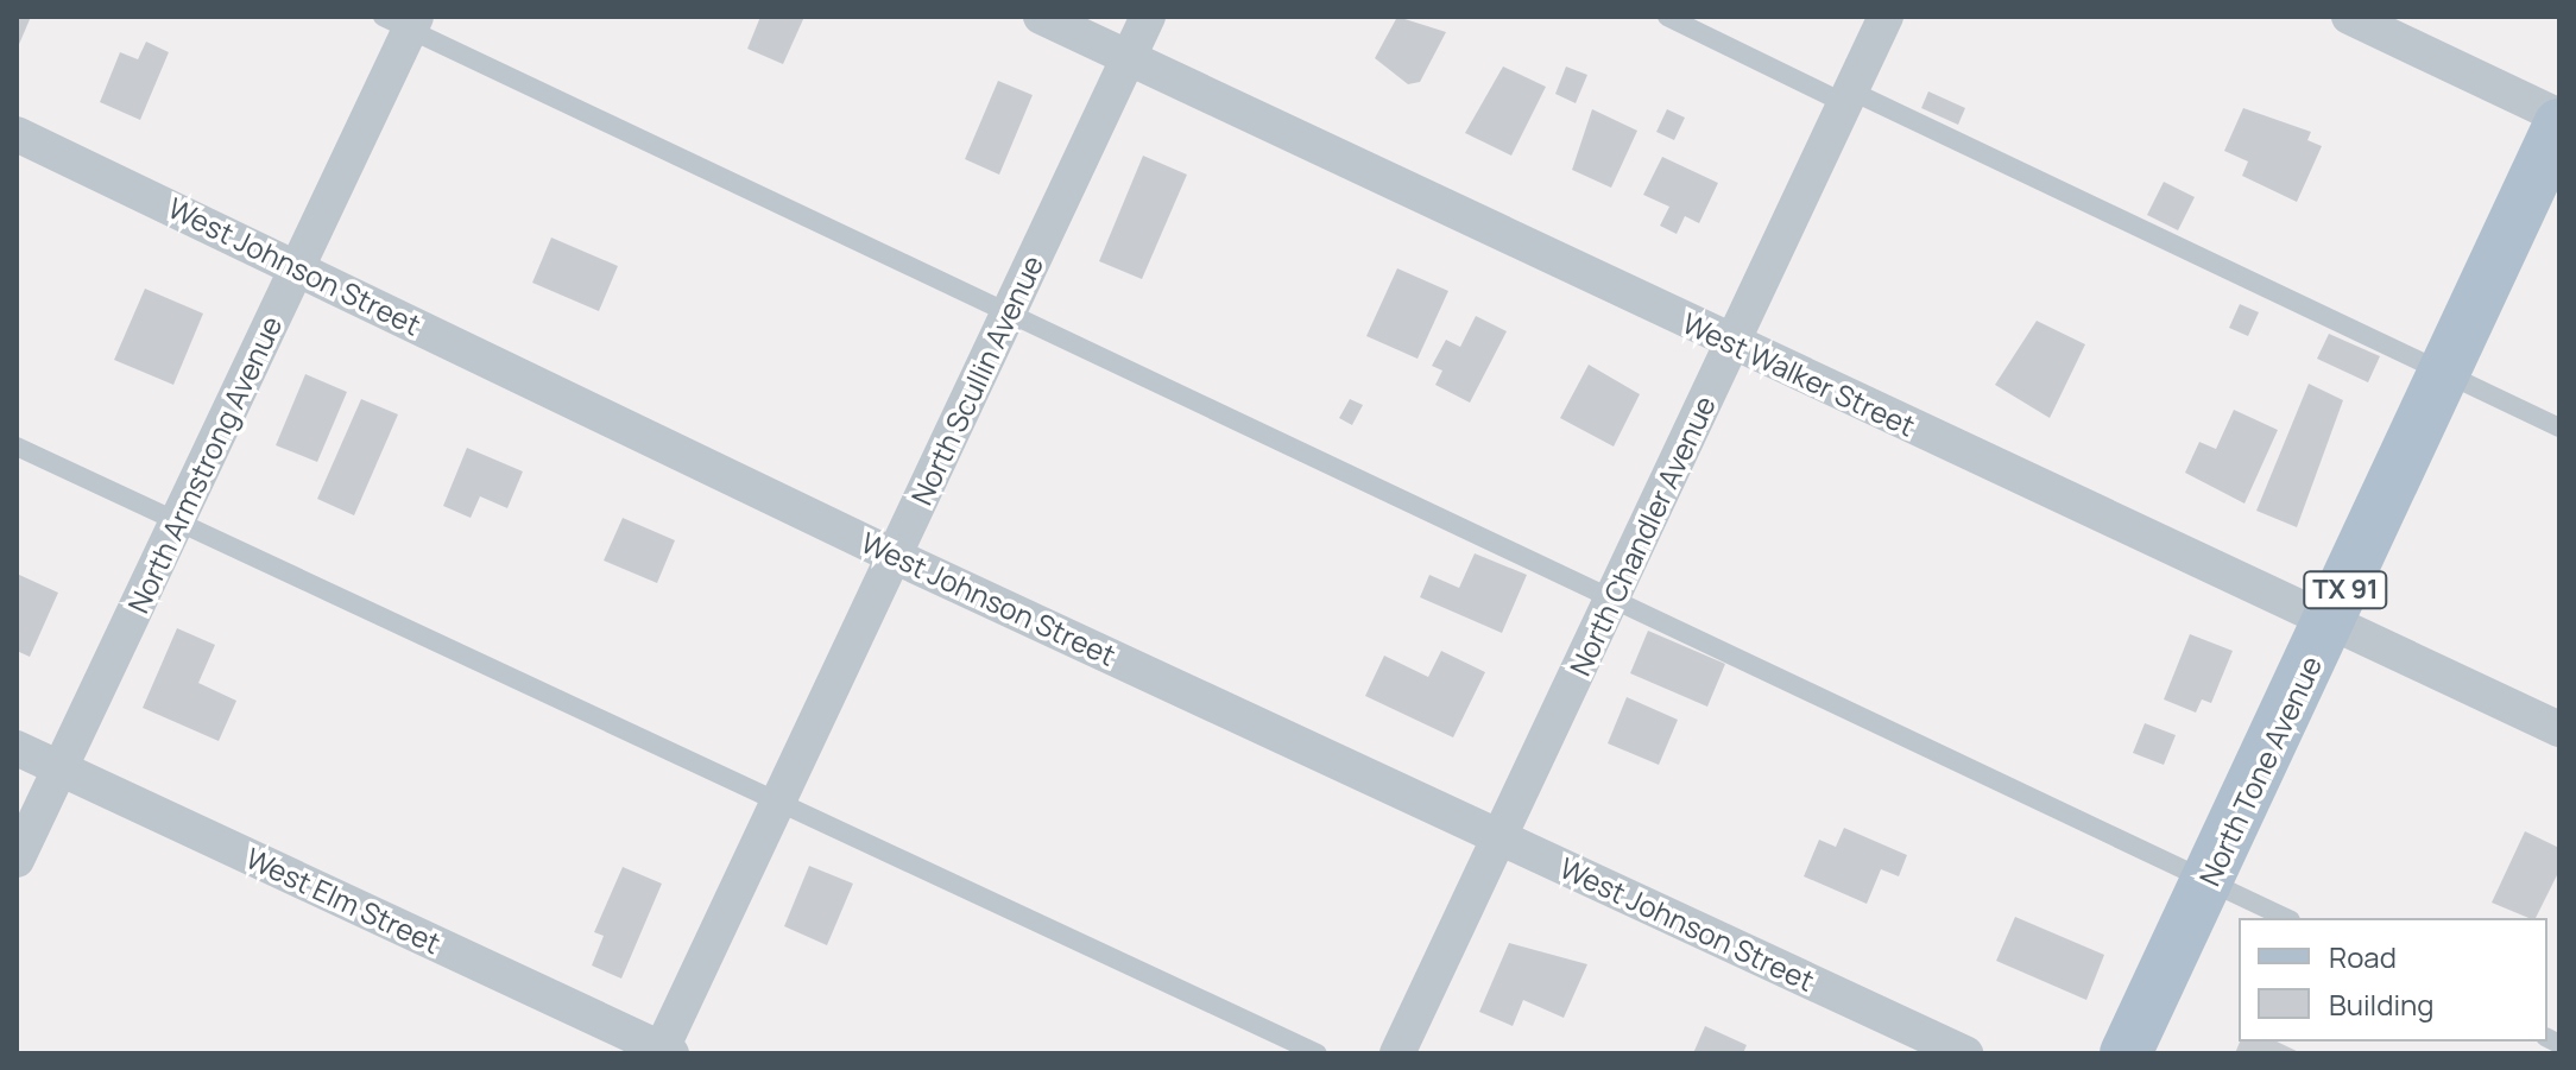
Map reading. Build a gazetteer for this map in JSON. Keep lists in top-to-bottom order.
{
  "streets": {
    "main road": ["TX 91", "North Tone Avenue"],
    "street": [
      "West Johnson Street",
      "West Walker Street",
      "North Scullin Avenue",
      "North Armstrong Avenue",
      "North Chandler Avenue",
      "West Elm Street"
    ]
  },
  "crossings": [
    ["West Johnson Street", "North Scullin Avenue"],
    ["West Johnson Street", "North Armstrong Avenue"],
    ["West Johnson Street", "North Chandler Avenue"],
    ["West Walker Street", "North Scullin Avenue"],
    ["West Walker Street", "North Chandler Avenue"],
    ["West Walker Street", "North Tone Avenue"],
    ["North Scullin Avenue", "West Elm Street"],
    ["North Armstrong Avenue", "West Elm Street"]
  ],
  "legend": ["Road", "Building"]
}
